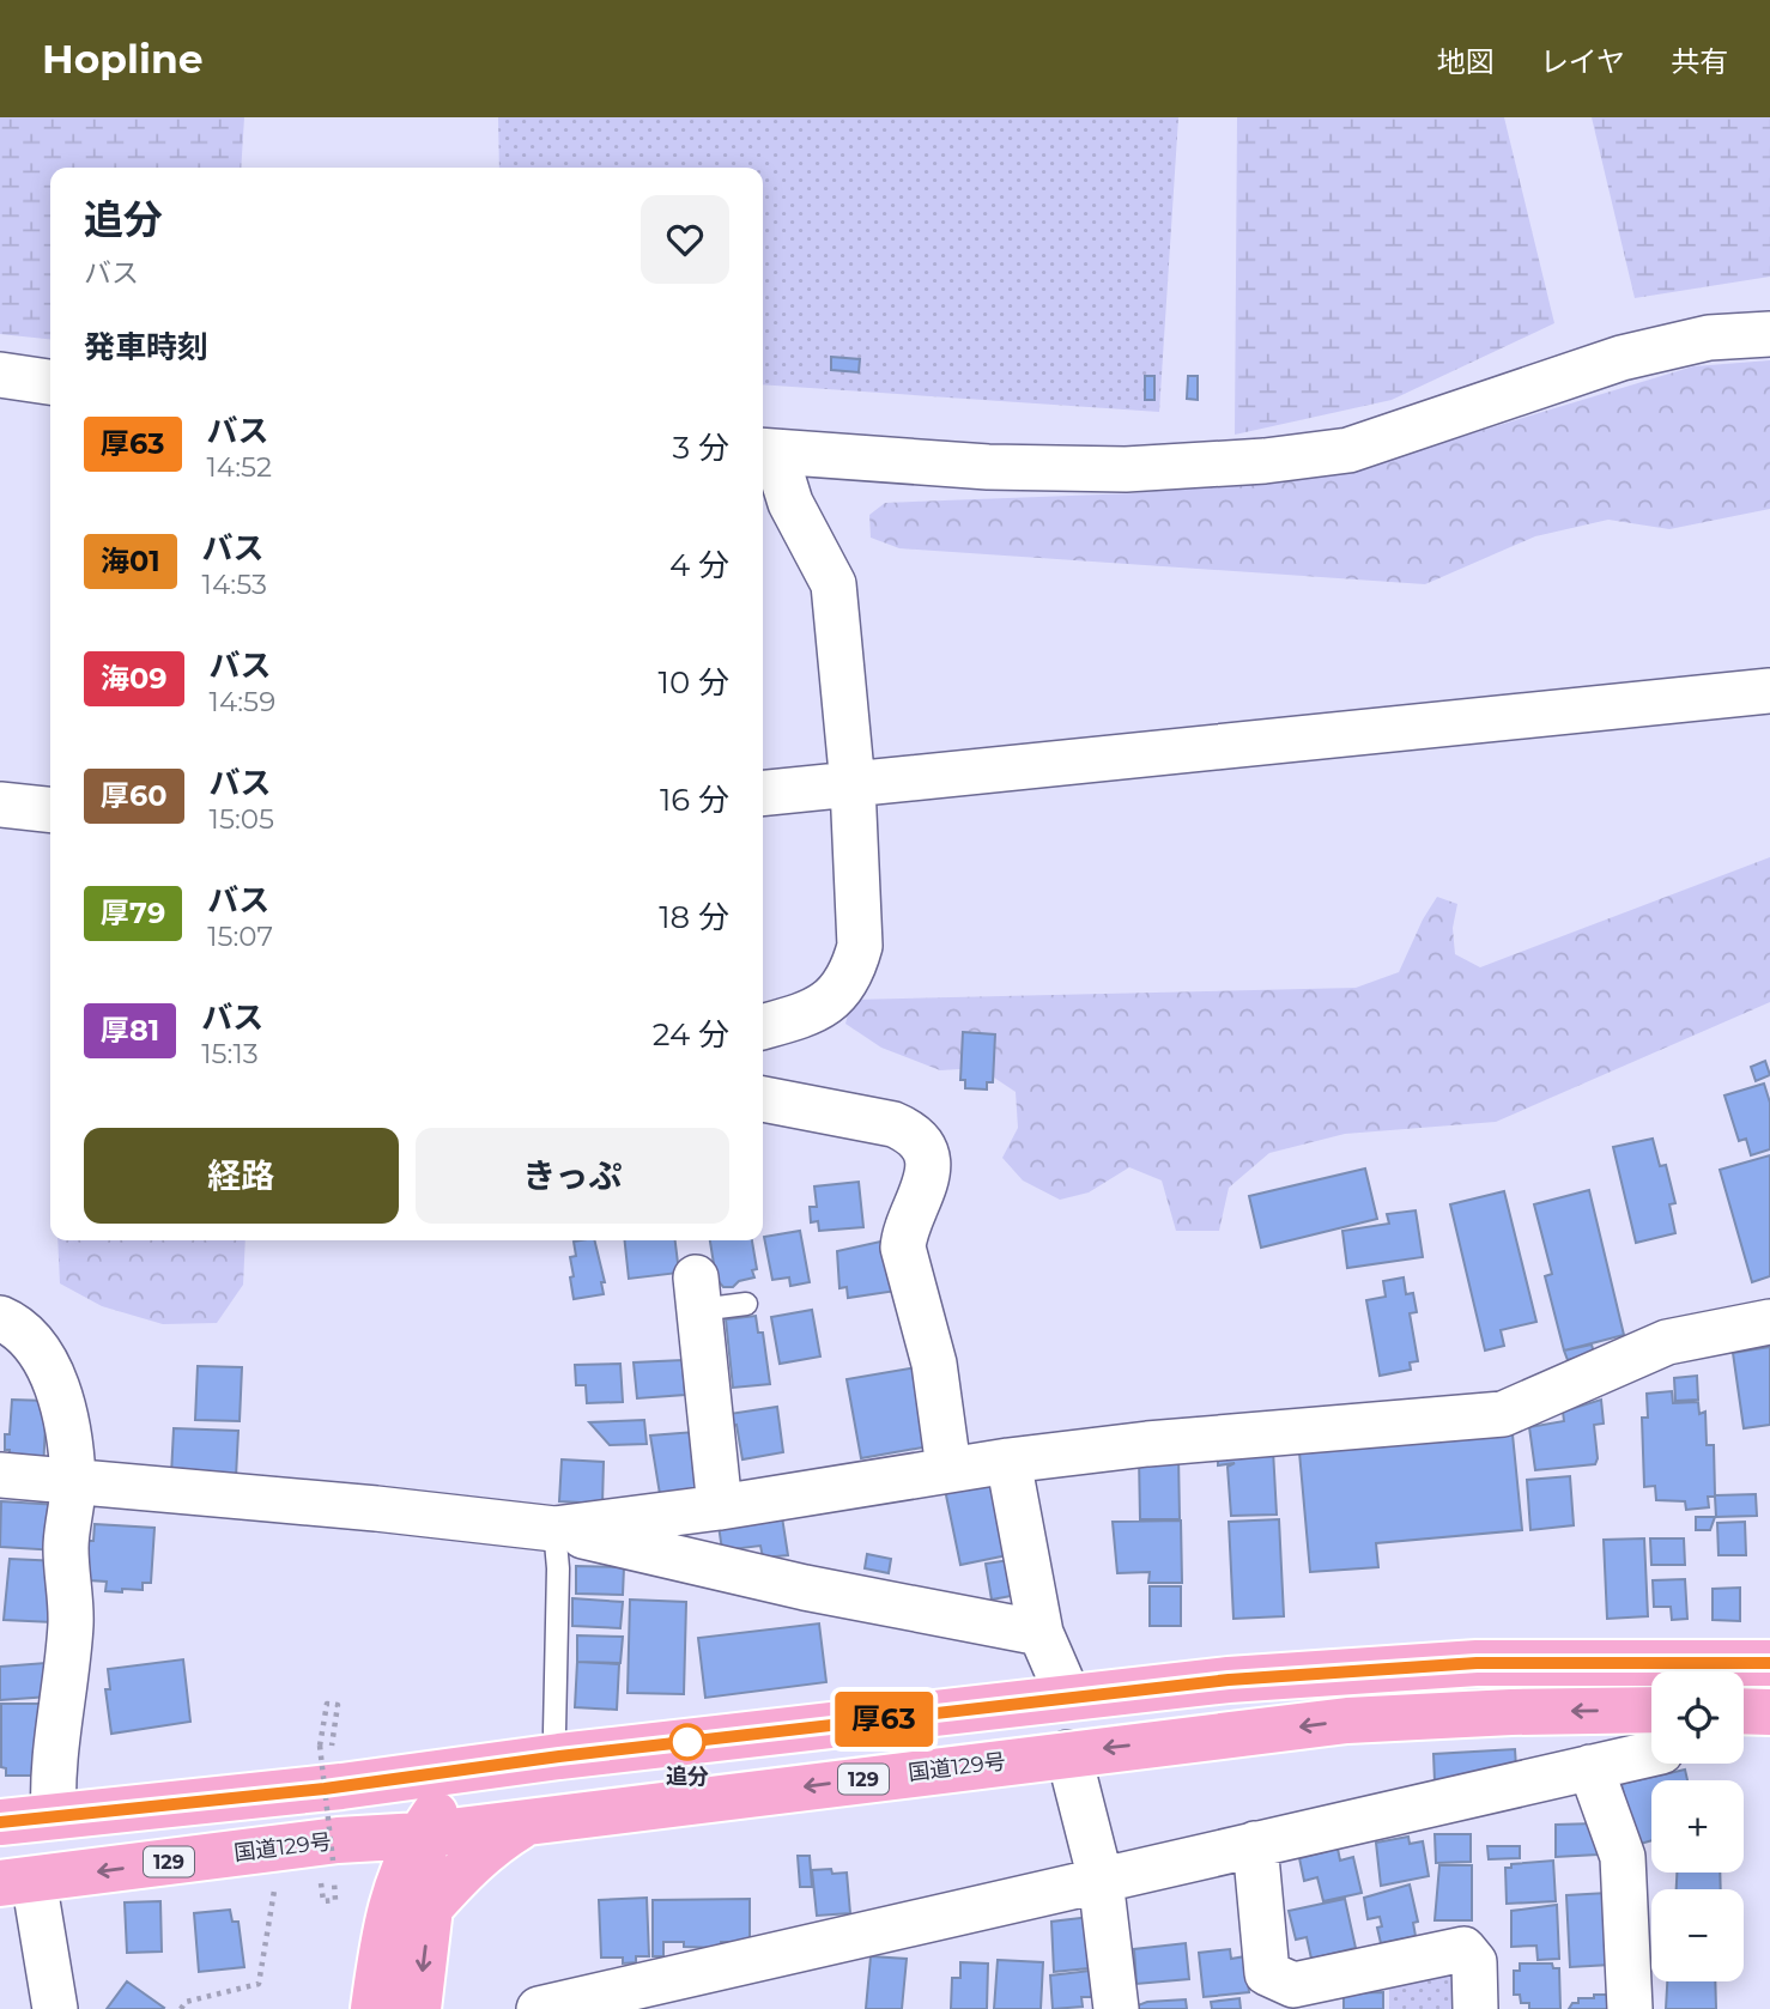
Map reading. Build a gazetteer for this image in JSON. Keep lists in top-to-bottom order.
{
  "streets": {
    "highway": ["国道129号", "129"]
  },
  "places": ["追分"],
  "lines": ["bus line 厚63"],
  "page": {
    "header": "Hopline",
    "nav": ["地図", "レイヤ", "共有"],
    "on_map": "厚63",
    "heading": [
      ["追分", "バス"],
      "発車時刻"
    ],
    "list": [
      {
        "mark": "厚63",
        "name": "バス",
        "note": "14:52",
        "value": "3 分"
      },
      {
        "mark": "海01",
        "name": "バス",
        "note": "14:53",
        "value": "4 分"
      },
      {
        "mark": "海09",
        "name": "バス",
        "note": "14:59",
        "value": "10 分"
      },
      {
        "mark": "厚60",
        "name": "バス",
        "note": "15:05",
        "value": "16 分"
      },
      {
        "mark": "厚79",
        "name": "バス",
        "note": "15:07",
        "value": "18 分"
      },
      {
        "mark": "厚81",
        "name": "バス",
        "note": "15:13",
        "value": "24 分"
      }
    ],
    "buttons": ["経路", "きっぷ"],
    "map_buttons": ["+", "−"]
  }
}
